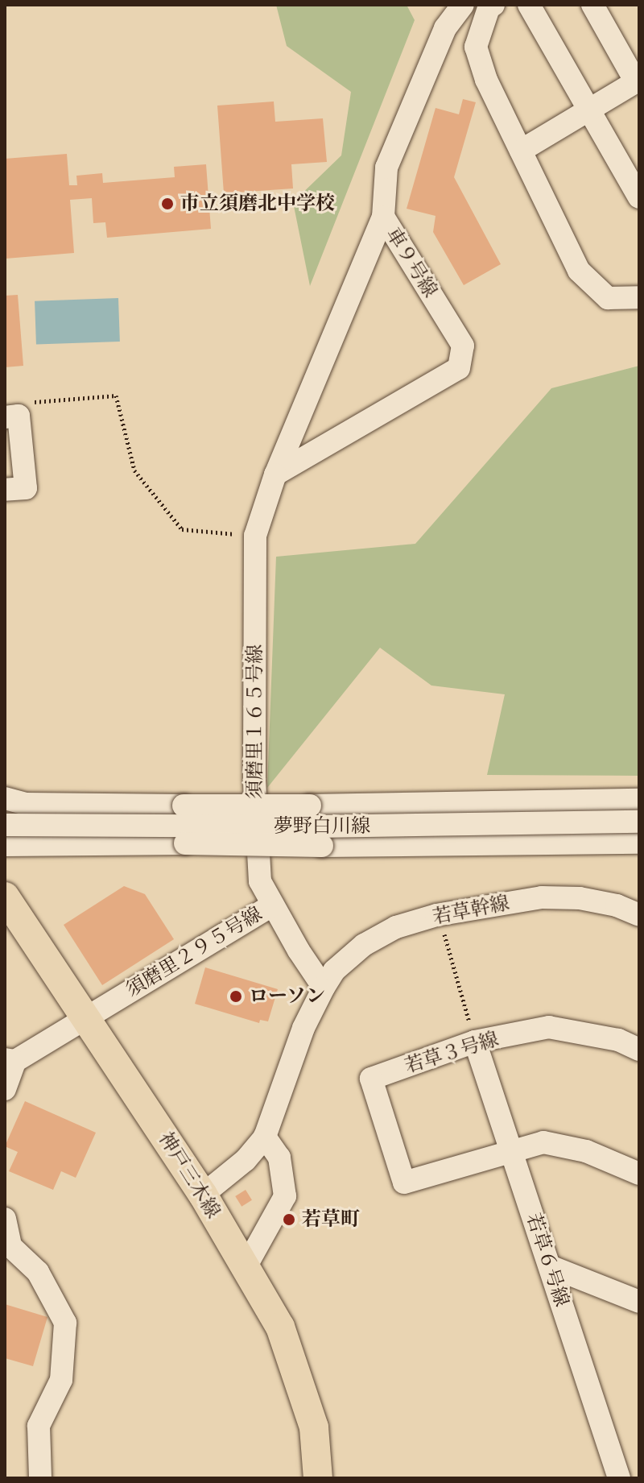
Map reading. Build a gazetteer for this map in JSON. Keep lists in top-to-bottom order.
{
  "streets": {
    "main road": ["神戸三木線"],
    "street": [
      "車９号線",
      "須磨里１６５号線",
      "夢野白川線",
      "若草幹線",
      "須磨里２９５号線",
      "若草３号線",
      "若草６号線"
    ]
  },
  "crossings": [
    ["車９号線", "須磨里１６５号線"],
    ["須磨里１６５号線", "須磨里２９５号線"],
    ["若草幹線", "須磨里２９５号線"],
    ["須磨里２９５号線", "神戸三木線"],
    ["若草３号線", "若草６号線"]
  ],
  "places": ["市立須磨北中学校", "ローソン", "若草町"]
}
